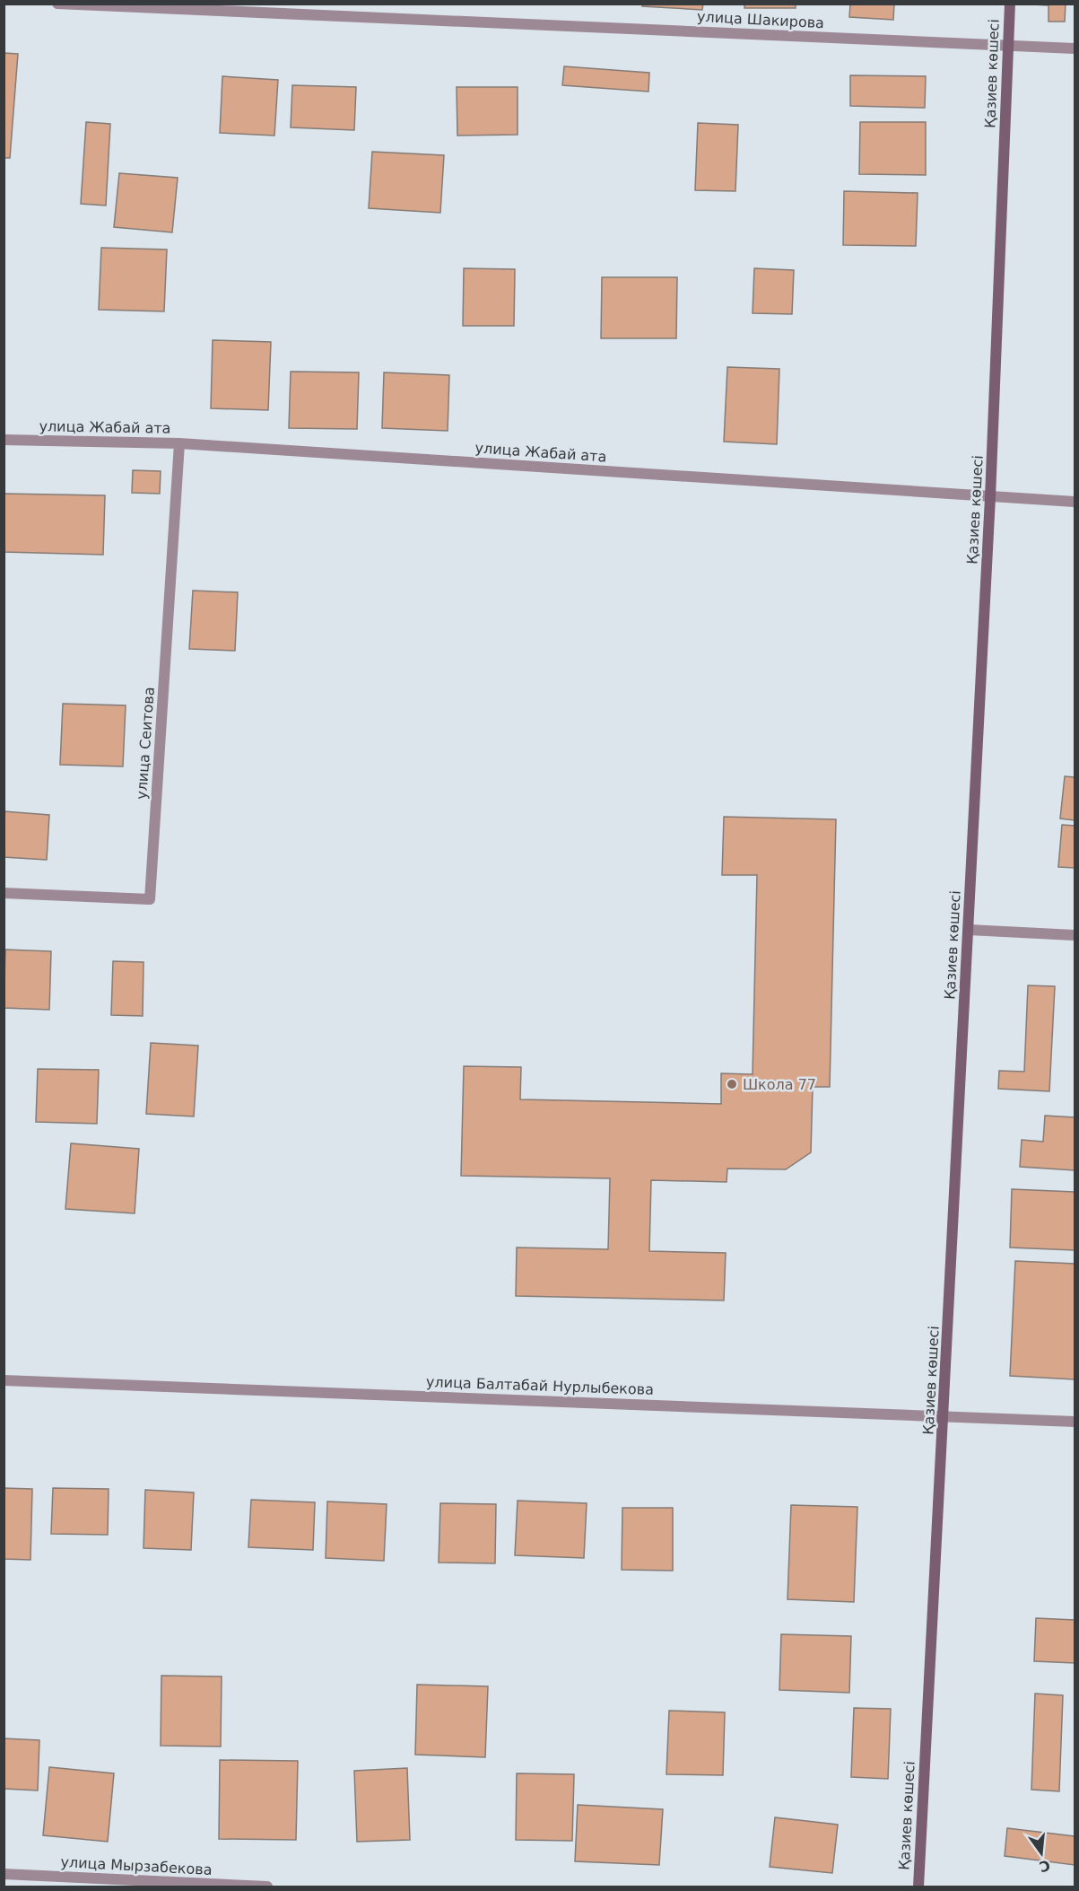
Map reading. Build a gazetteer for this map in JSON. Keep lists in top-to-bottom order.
{
  "streets": {
    "street": [
      "улица Шакирова",
      "Қазиев көшесі",
      "улица Жабай ата",
      "улица Сеитова",
      "улица Балтабай Нурлыбекова",
      "улица Мырзабекова"
    ]
  },
  "crossings": [
    ["улица Шакирова", "Қазиев көшесі"],
    ["Қазиев көшесі", "улица Жабай ата"],
    ["Қазиев көшесі", "улица Балтабай Нурлыбекова"],
    ["улица Жабай ата", "улица Сеитова"]
  ],
  "places": ["Школа 77"],
  "north": "bottom"
}
